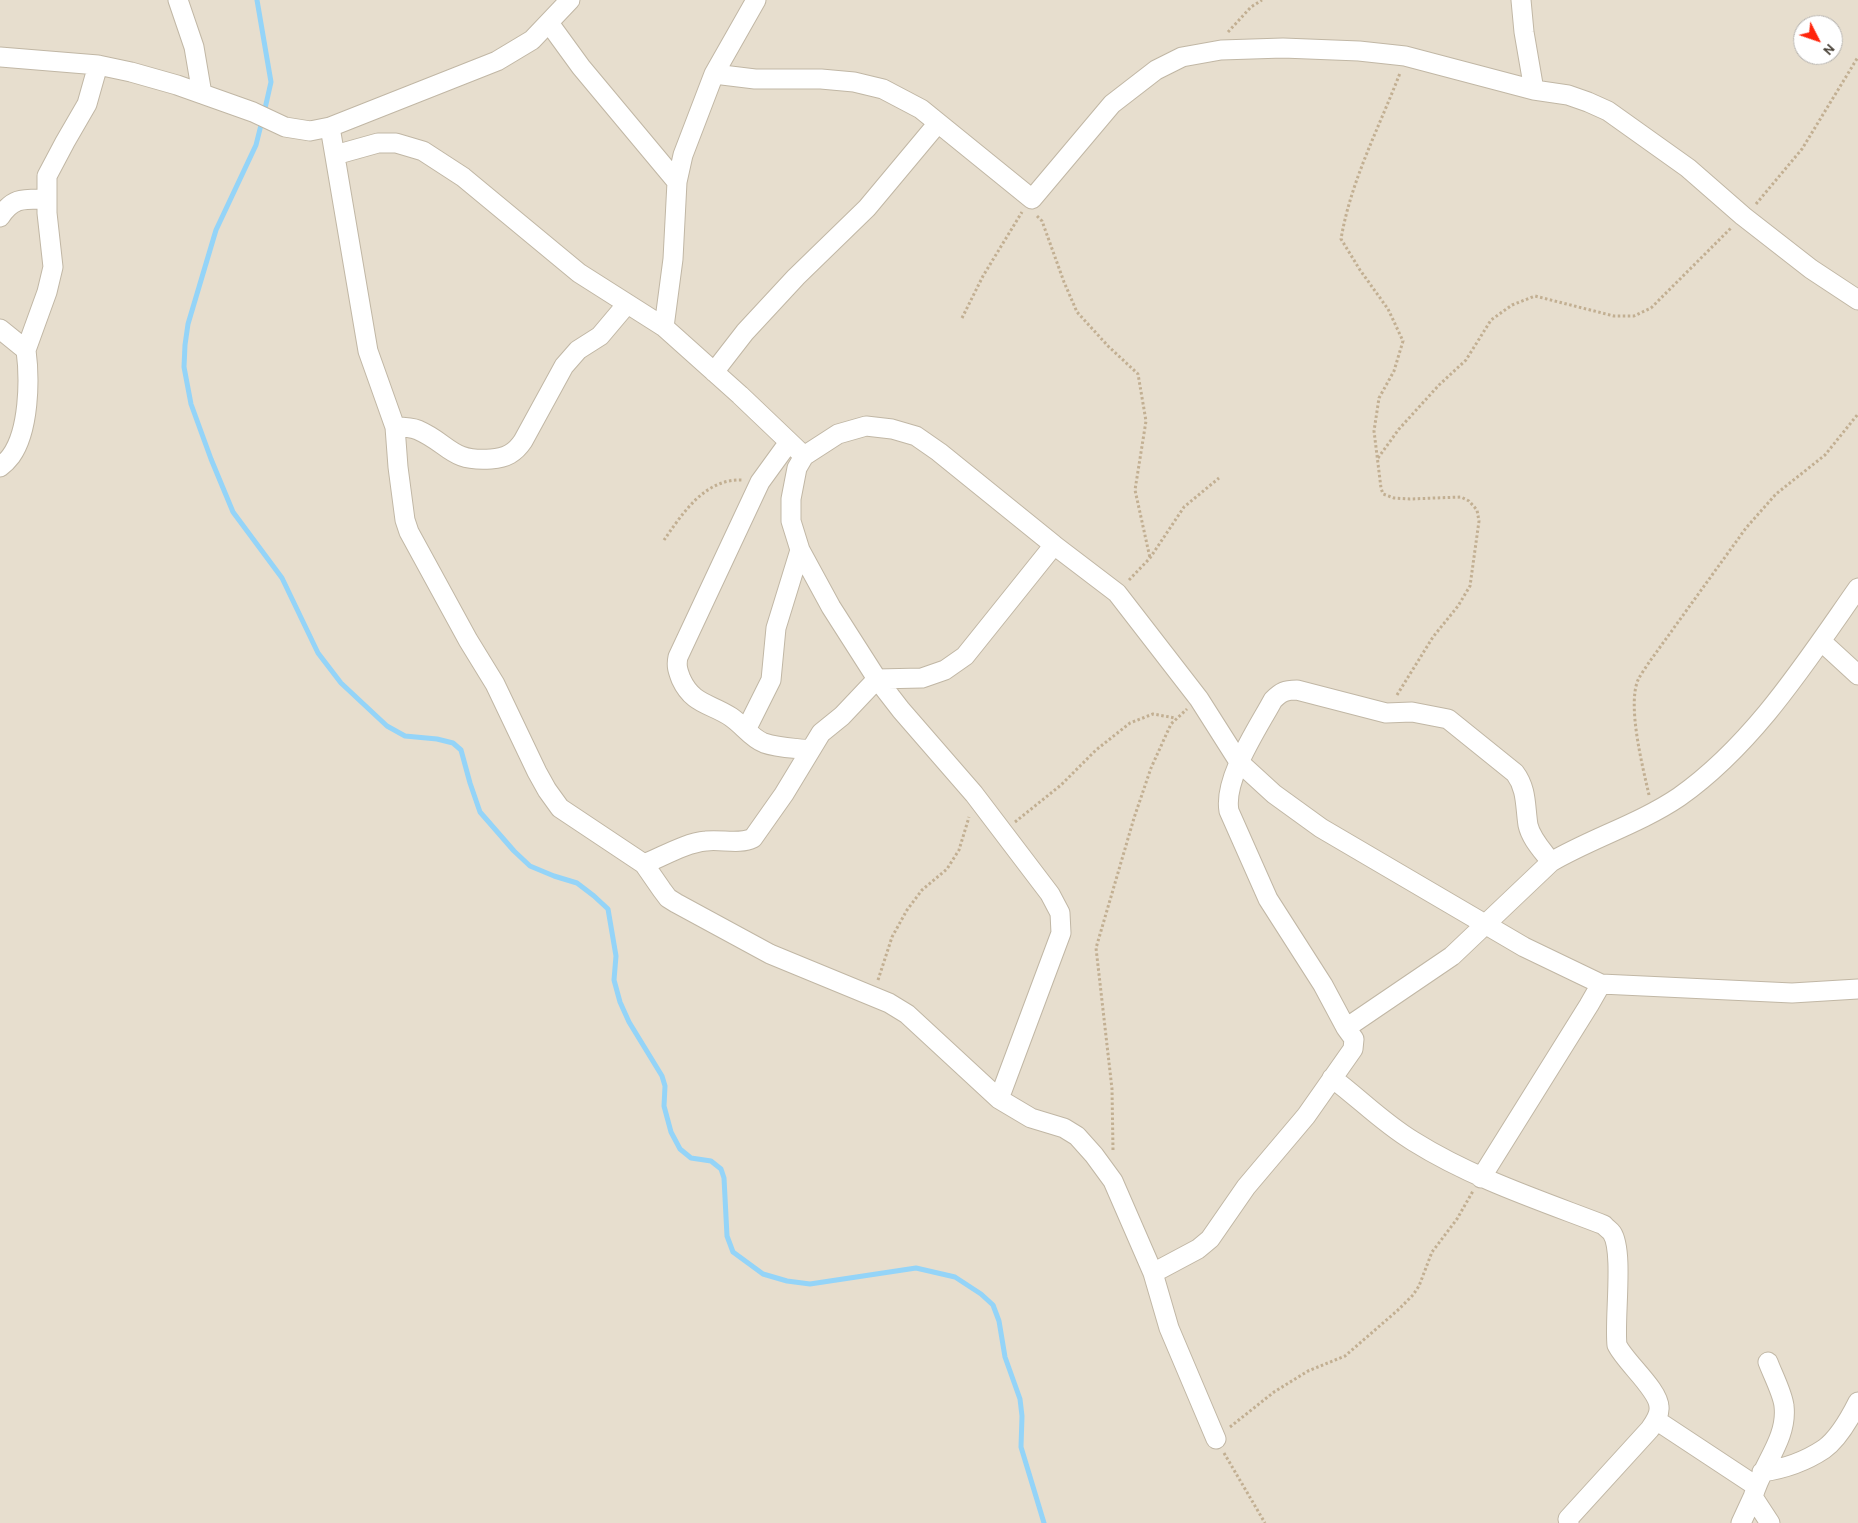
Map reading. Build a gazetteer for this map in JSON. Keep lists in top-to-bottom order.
{
  "north": "bottom right"
}
